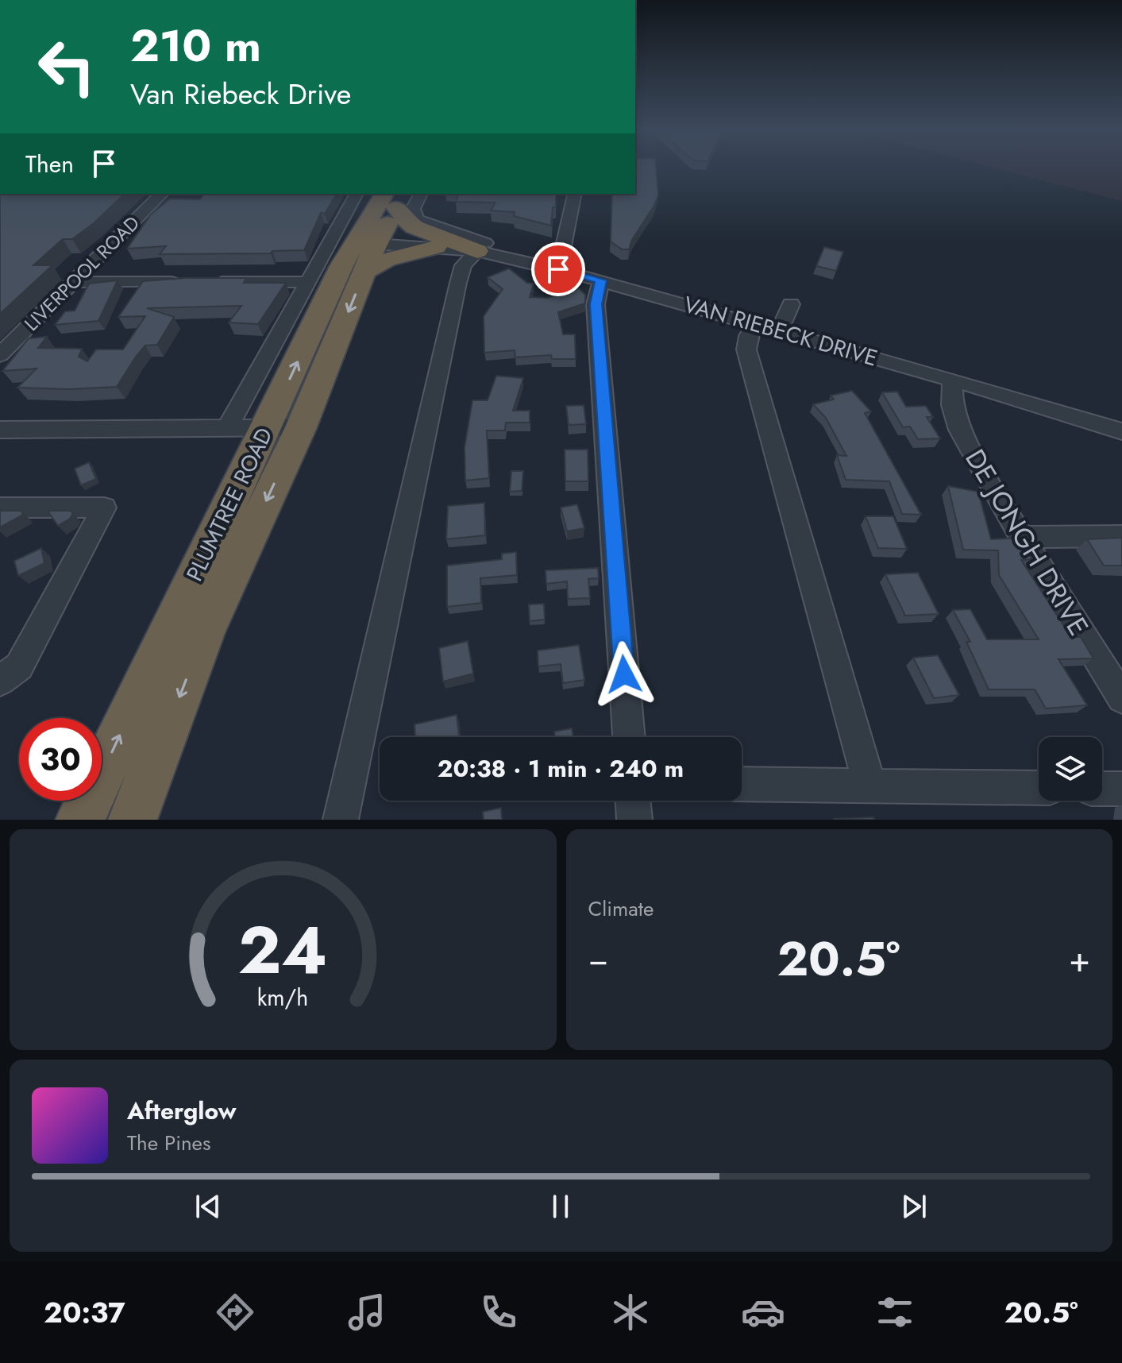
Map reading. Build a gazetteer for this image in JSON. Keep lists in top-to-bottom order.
{
  "streets": {
    "highway": ["PLUMTREE ROAD"],
    "street": ["LIVERPOOL ROAD", "VAN RIEBECK DRIVE", "DE JONGH DRIVE"]
  },
  "crossings": [
    ["VAN RIEBECK DRIVE", "DE JONGH DRIVE"]
  ],
  "page": {
    "turn": ["210 m", "Van Riebeck Drive"],
    "then": "Then",
    "limit": "30",
    "trip": "20:38 · 1 min · 240 m",
    "tile": "Climate",
    "heat": ["−", "20.5°", "+"],
    "song": ["Afterglow", "The Pines"],
    "tabs": ["20:37", "20.5°"],
    "gauge": ["24", "km/h"]
  }
}
